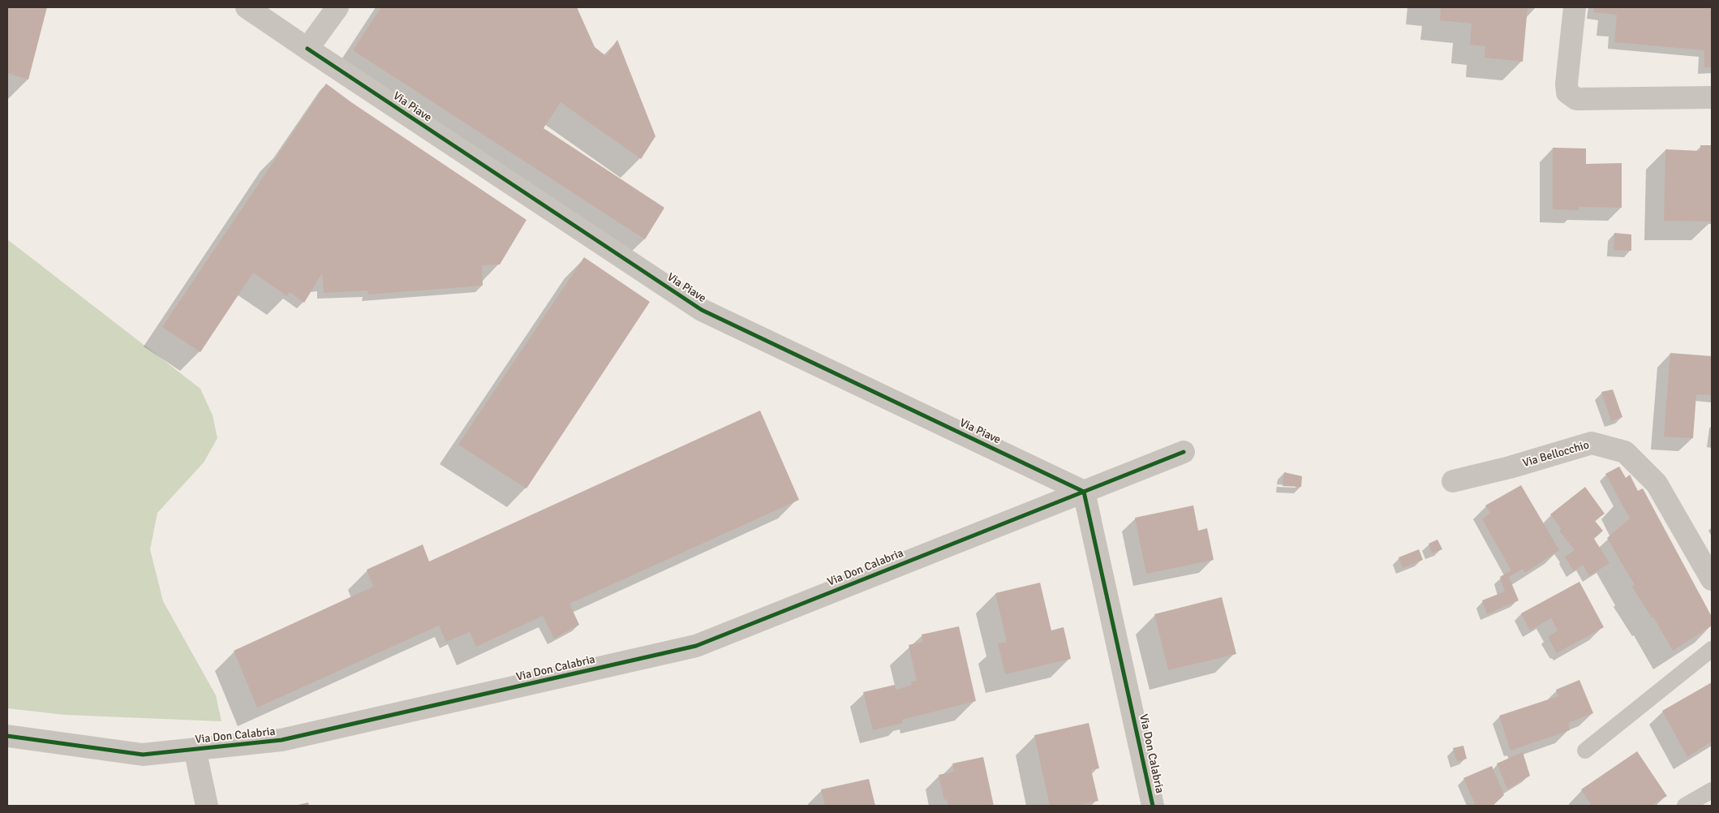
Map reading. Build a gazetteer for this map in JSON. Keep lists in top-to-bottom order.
{
  "streets": {
    "street": ["Via Piave", "Via Bellocchio", "Via Don Calabria"]
  },
  "crossings": [
    ["Via Piave", "Via Don Calabria"]
  ]
}
